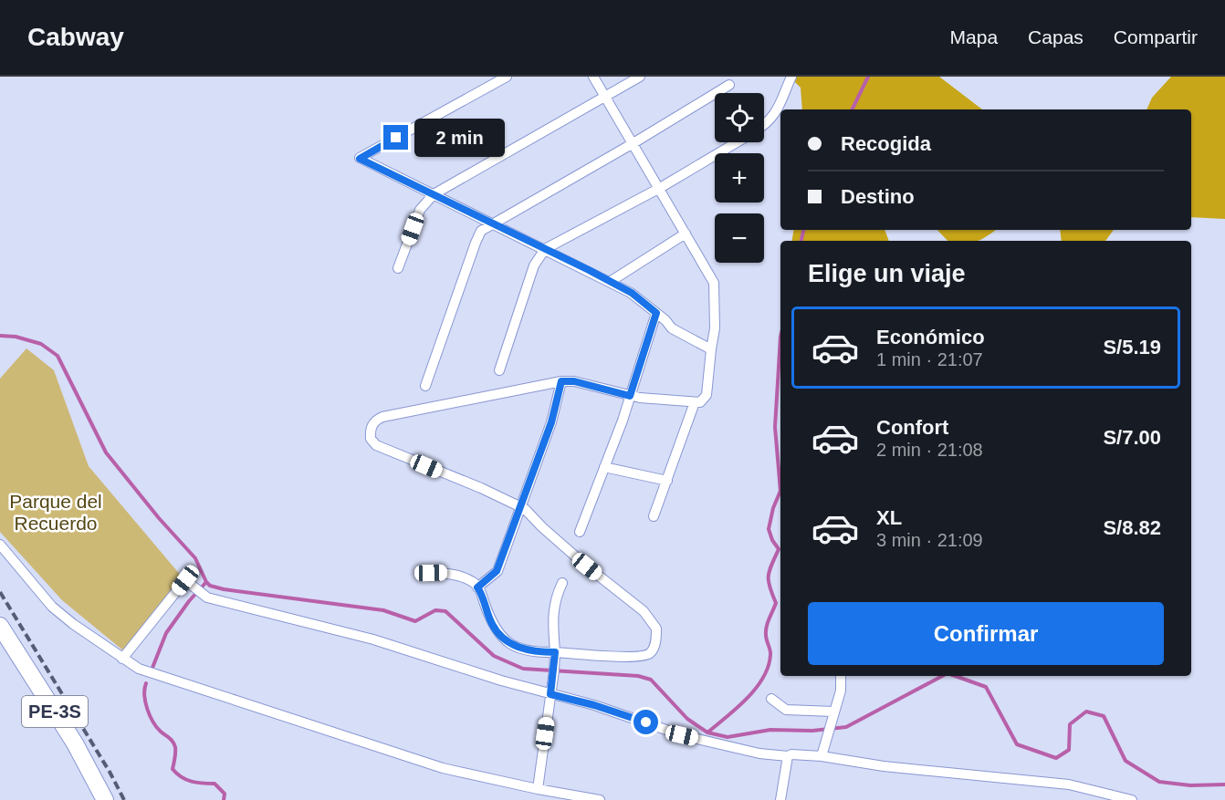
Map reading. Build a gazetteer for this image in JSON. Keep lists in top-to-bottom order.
{
  "streets": {
    "highway": ["PE-3S"]
  },
  "parks": ["Parque del Recuerdo"],
  "page": {
    "header": "Cabway",
    "nav": ["Mapa", "Capas", "Compartir"],
    "map_buttons": ["+", "−"],
    "banner": ["Recogida", "Destino"],
    "bubble": "2 min",
    "heading": "Elige un viaje",
    "list": [
      {
        "name": "Económico",
        "note": "1 min · 21:07",
        "value": "S/5.19"
      },
      {
        "name": "Confort",
        "note": "2 min · 21:08",
        "value": "S/7.00"
      },
      {
        "name": "XL",
        "note": "3 min · 21:09",
        "value": "S/8.82"
      }
    ],
    "buttons": "Confirmar"
  }
}
